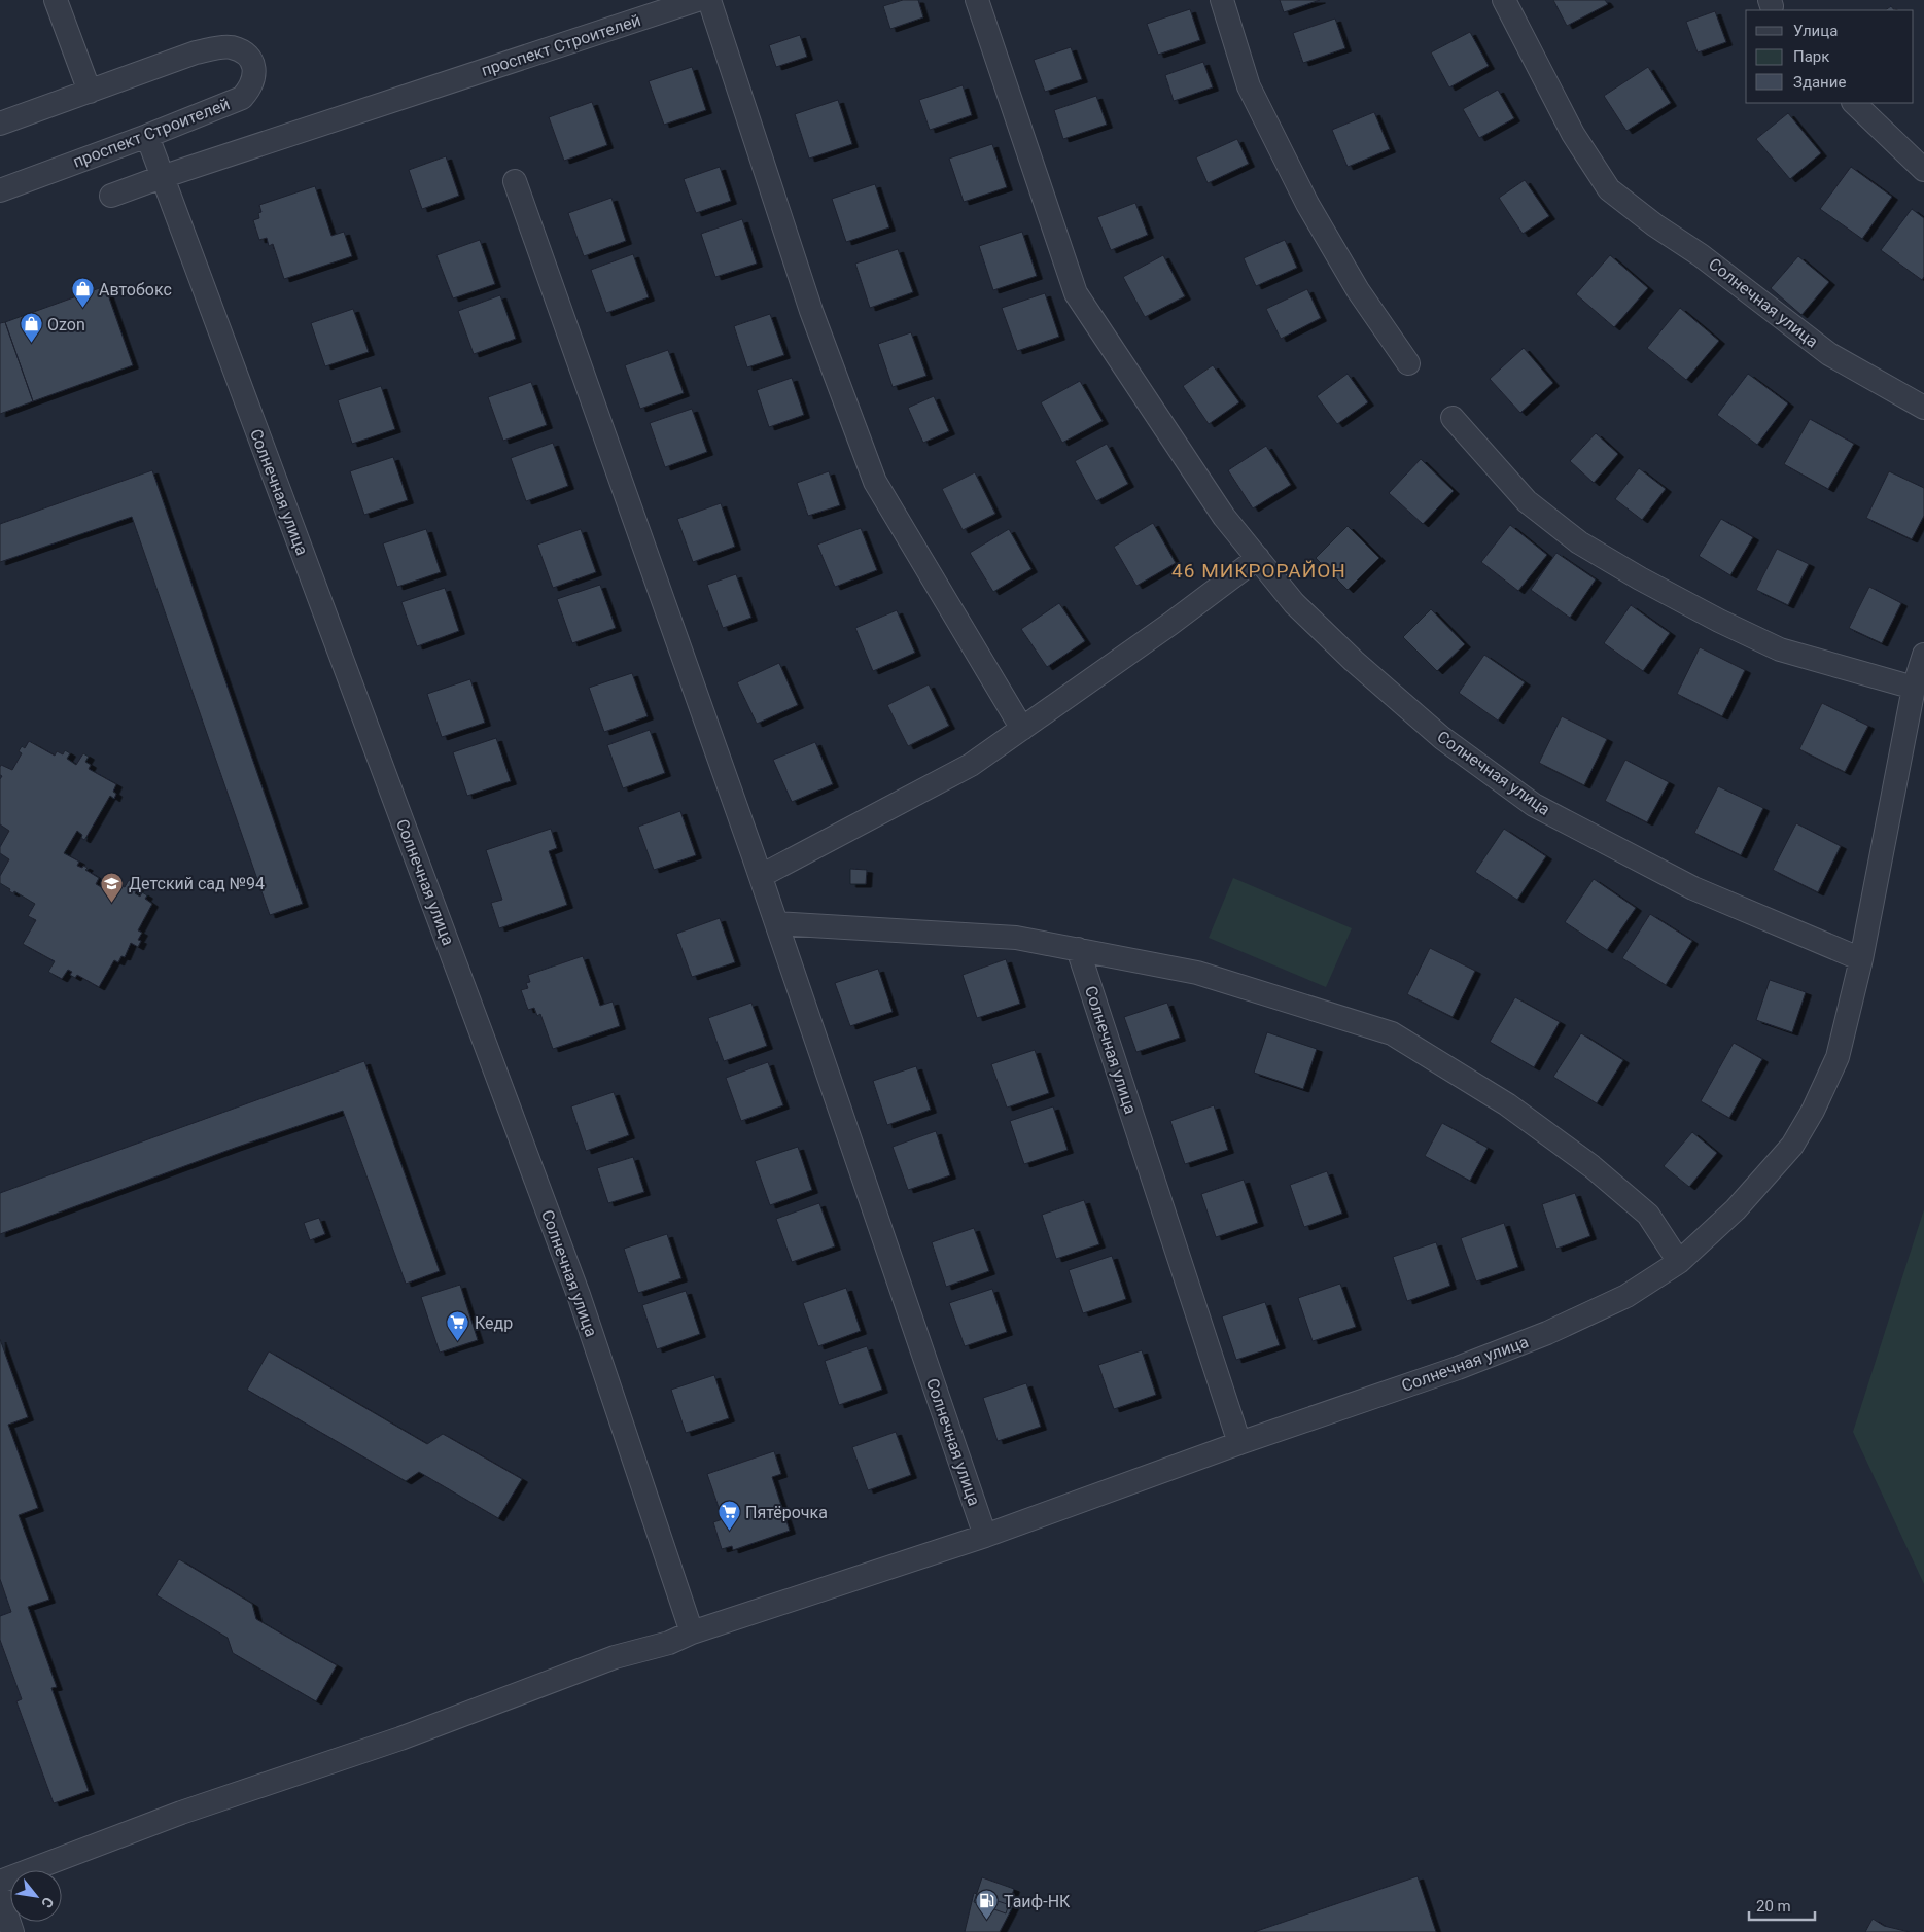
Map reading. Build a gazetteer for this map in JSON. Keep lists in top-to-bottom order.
{
  "streets": {
    "street": ["проспект Строителей", "Солнечная улица"]
  },
  "crossings": [
    ["проспект Строителей", "Солнечная улица"]
  ],
  "districts": ["46 МИКРОРАЙОН"],
  "places": {
    "shop": ["Автобокс", "Ozon"],
    "school or university": ["Детский сад №94"],
    "supermarket": ["Кедр", "Пятёрочка"],
    "fuel station": ["Таиф-НК"]
  },
  "legend": ["Улица", "Парк", "Здание"],
  "scale_bar": "20 m",
  "north": "bottom right"
}
